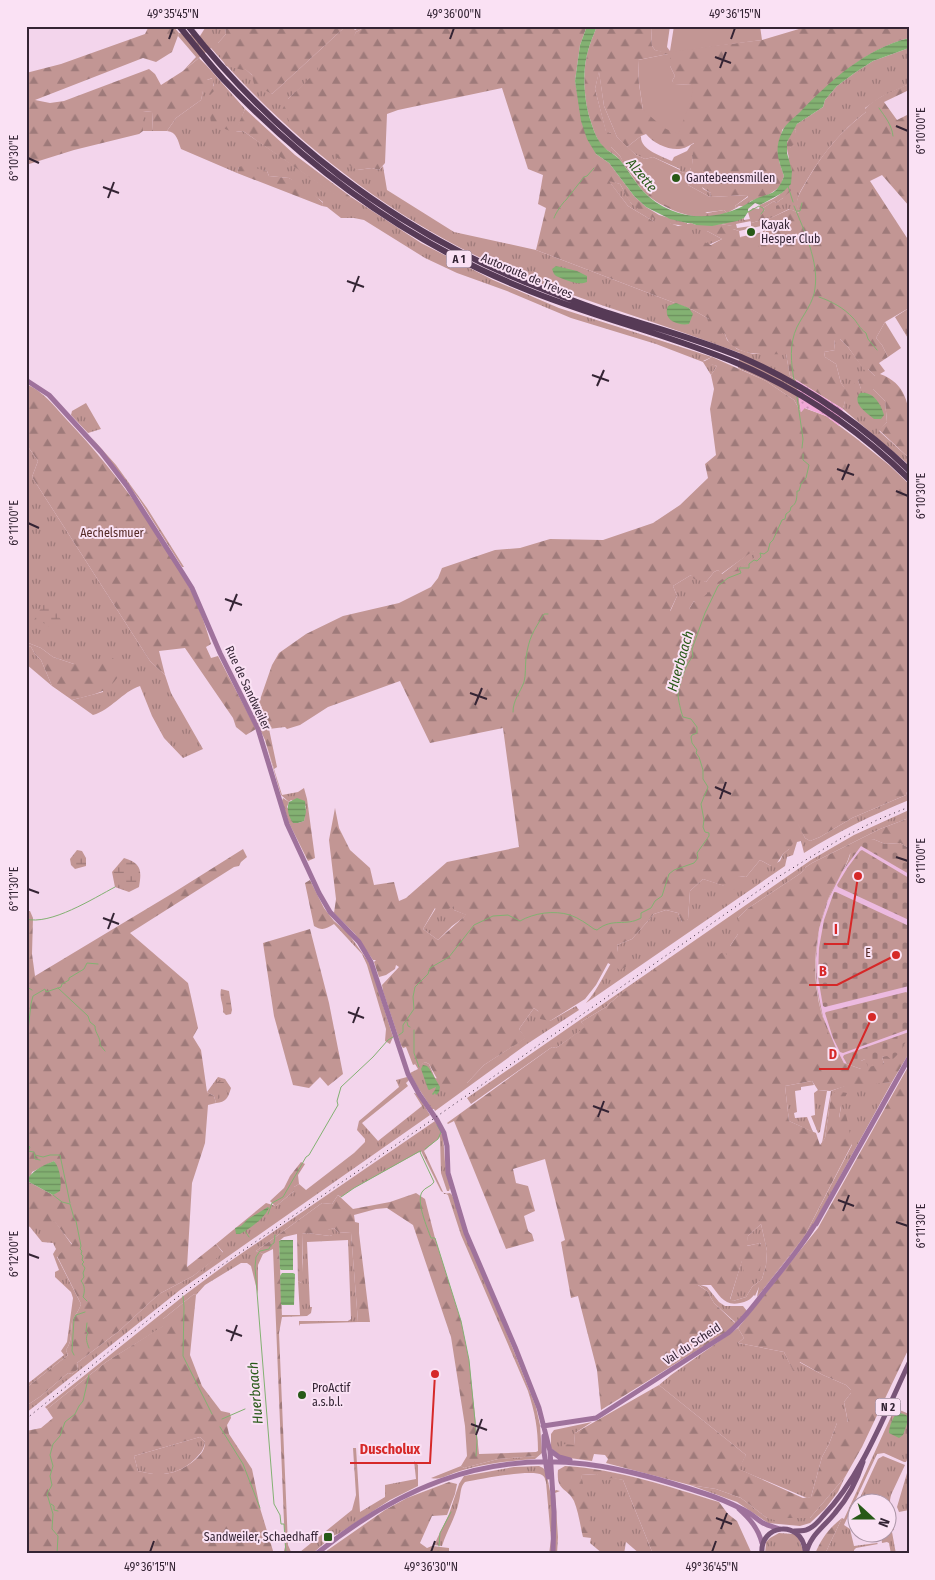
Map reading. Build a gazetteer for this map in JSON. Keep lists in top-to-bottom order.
{
  "streets": {
    "highway": ["A 1", "Autoroute de Trèves"],
    "main road": ["Rue de Sandweiler", "Val du Scheid", "N 2"]
  },
  "crossings": [
    ["Rue de Sandweiler", "Val du Scheid"]
  ],
  "water": ["Alzette", "Huerbaach"],
  "parks": ["Aechelsmuer", "E"],
  "places": {
    "other": [
      "Gantebeensmillen",
      "Kayak Hesper Club",
      "I",
      "B",
      "D",
      "Duscholux",
      "ProActif a.s.b.l."
    ],
    "transit": ["Sandweiler, Schaedhaff"]
  },
  "north": "right",
  "coordinates": [
    "49°35'45\"N",
    "49°36'00\"N",
    "49°36'15\"N",
    "6°10'00\"E",
    "6°10'30\"E",
    "6°11'00\"E",
    "6°11'30\"E",
    "6°12'00\"E",
    "49°36'30\"N",
    "49°36'45\"N"
  ]
}
